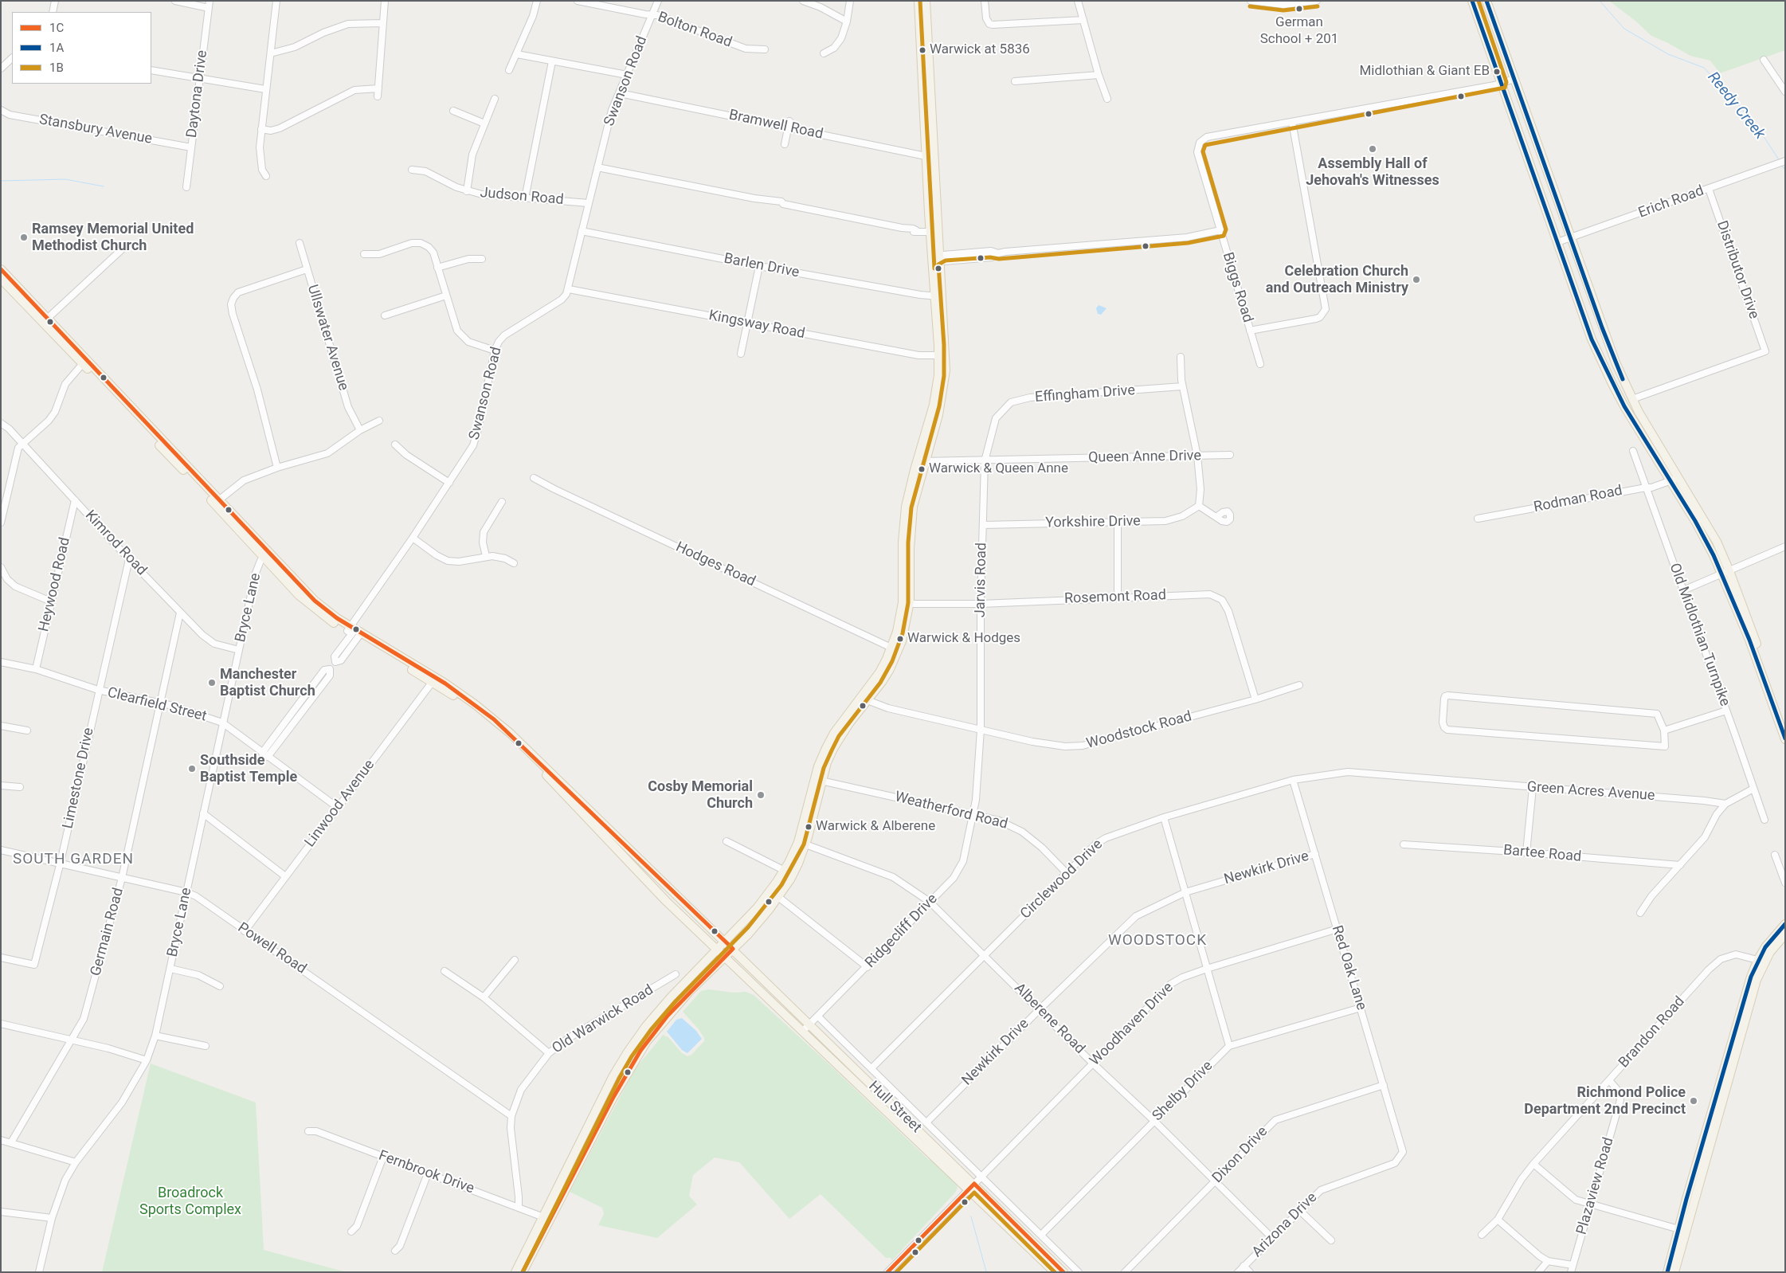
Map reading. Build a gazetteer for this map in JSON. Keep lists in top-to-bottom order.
{
  "streets": {
    "main road": ["Hull Street"],
    "street": [
      "Bolton Road",
      "Swanson Road",
      "Daytona Drive",
      "Bramwell Road",
      "Stansbury Avenue",
      "Judson Road",
      "Erich Road",
      "Barlen Drive",
      "Distributor Drive",
      "Biggs Road",
      "Kingsway Road",
      "Ullswater Avenue",
      "Effingham Drive",
      "Queen Anne Drive",
      "Rodman Road",
      "Yorkshire Drive",
      "Kimrod Road",
      "Hodges Road",
      "Jarvis Road",
      "Heywood Road",
      "Rosemont Road",
      "Bryce Lane",
      "Old Midlothian Turnpike",
      "Clearfield Street",
      "Woodstock Road",
      "Limestone Drive",
      "Green Acres Avenue",
      "Linwood Avenue",
      "Weatherford Road",
      "Bartee Road",
      "Newkirk Drive",
      "Circlewood Drive",
      "Ridgecliff Drive",
      "Germain Road",
      "Powell Road",
      "Red Oak Lane",
      "Alberene Road",
      "Old Warwick Road",
      "Woodhaven Drive",
      "Brandon Road",
      "Shelby Drive",
      "Dixon Drive",
      "Fernbrook Drive",
      "Plazaview Road",
      "Arizona Drive"
    ]
  },
  "crossings": [
    ["Bolton Road", "Swanson Road"],
    ["Swanson Road", "Bramwell Road"],
    ["Swanson Road", "Judson Road"],
    ["Swanson Road", "Barlen Drive"],
    ["Swanson Road", "Kingsway Road"],
    ["Daytona Drive", "Stansbury Avenue"],
    ["Erich Road", "Distributor Drive"],
    ["Effingham Drive", "Jarvis Road"],
    ["Queen Anne Drive", "Jarvis Road"],
    ["Rodman Road", "Old Midlothian Turnpike"],
    ["Yorkshire Drive", "Jarvis Road"],
    ["Kimrod Road", "Heywood Road"],
    ["Kimrod Road", "Bryce Lane"],
    ["Kimrod Road", "Limestone Drive"],
    ["Kimrod Road", "Germain Road"],
    ["Jarvis Road", "Rosemont Road"],
    ["Jarvis Road", "Woodstock Road"],
    ["Jarvis Road", "Weatherford Road"],
    ["Jarvis Road", "Ridgecliff Drive"],
    ["Heywood Road", "Clearfield Street"],
    ["Rosemont Road", "Woodstock Road"],
    ["Bryce Lane", "Clearfield Street"],
    ["Bryce Lane", "Powell Road"],
    ["Clearfield Street", "Limestone Drive"],
    ["Clearfield Street", "Linwood Avenue"],
    ["Clearfield Street", "Germain Road"],
    ["Limestone Drive", "Powell Road"],
    ["Green Acres Avenue", "Circlewood Drive"],
    ["Linwood Avenue", "Powell Road"],
    ["Linwood Avenue", "Hull Street"],
    ["Weatherford Road", "Circlewood Drive"],
    ["Weatherford Road", "Ridgecliff Drive"],
    ["Newkirk Drive", "Red Oak Lane"],
    ["Newkirk Drive", "Alberene Road"],
    ["Circlewood Drive", "Red Oak Lane"],
    ["Circlewood Drive", "Alberene Road"],
    ["Ridgecliff Drive", "Alberene Road"],
    ["Ridgecliff Drive", "Hull Street"],
    ["Germain Road", "Powell Road"],
    ["Powell Road", "Old Warwick Road"],
    ["Red Oak Lane", "Woodhaven Drive"],
    ["Red Oak Lane", "Shelby Drive"],
    ["Red Oak Lane", "Dixon Drive"],
    ["Red Oak Lane", "Arizona Drive"],
    ["Alberene Road", "Woodhaven Drive"],
    ["Alberene Road", "Shelby Drive"],
    ["Alberene Road", "Dixon Drive"],
    ["Alberene Road", "Arizona Drive"],
    ["Old Warwick Road", "Fernbrook Drive"],
    ["Woodhaven Drive", "Hull Street"],
    ["Brandon Road", "Plazaview Road"]
  ],
  "districts": ["SOUTH GARDEN", "WOODSTOCK"],
  "water": ["Reedy Creek"],
  "parks": ["Broadrock Sports Complex"],
  "places": [
    "German School + 201",
    "Warwick at 5836",
    "Midlothian & Giant EB",
    "Assembly Hall of Jehovah's Witnesses",
    "Ramsey Memorial United Methodist Church",
    "Celebration Church and Outreach Ministry",
    "Warwick & Queen Anne",
    "Warwick & Hodges",
    "Manchester Baptist Church",
    "Southside Baptist Temple",
    "Cosby Memorial Church",
    "Warwick & Alberene",
    "Richmond Police Department 2nd Precinct"
  ],
  "lines": ["transit line 1A", "transit line 1B", "transit line 1C"],
  "legend": ["1C", "1A", "1B"]
}
